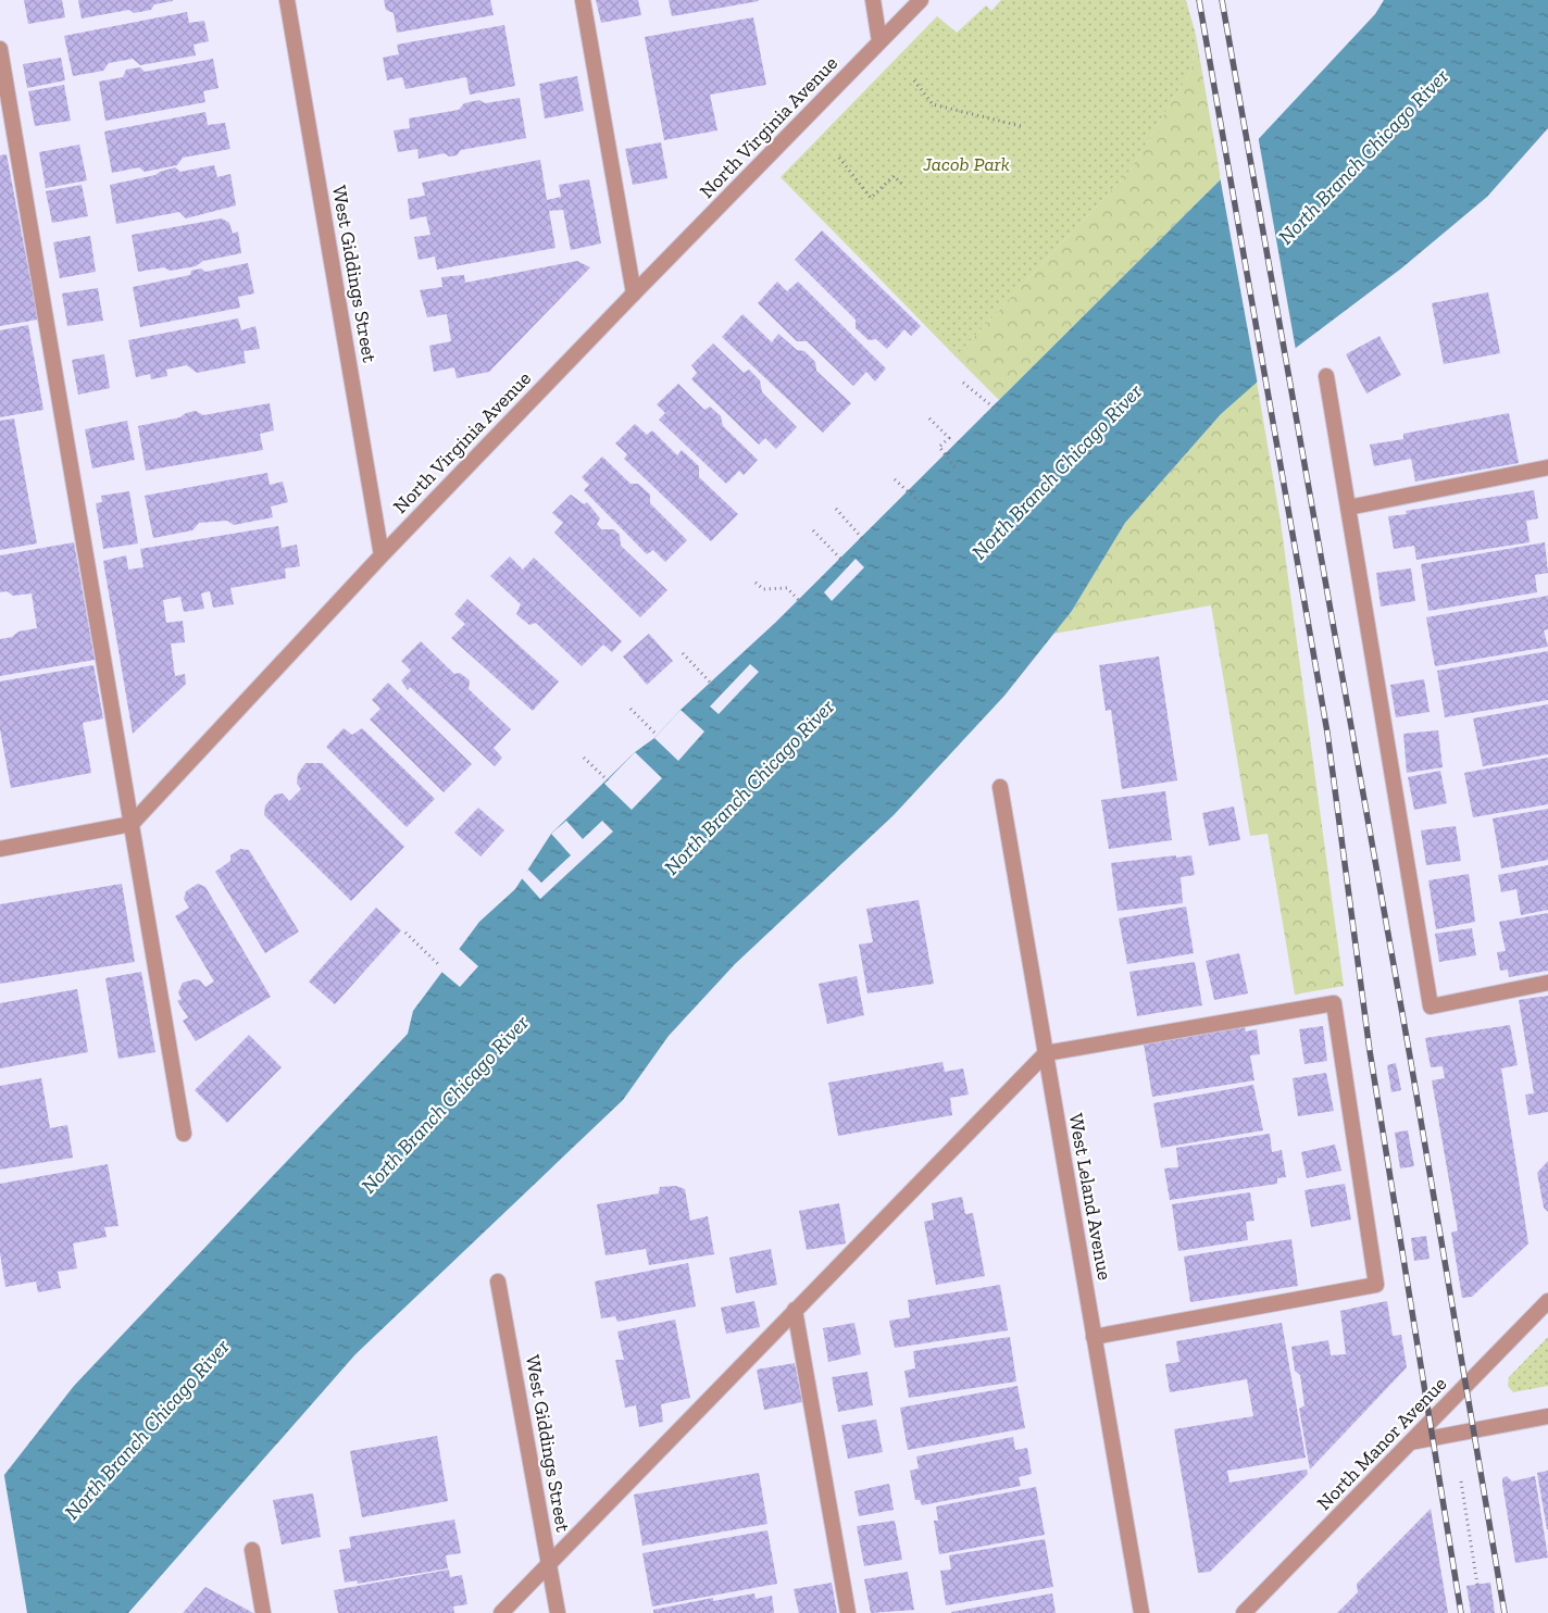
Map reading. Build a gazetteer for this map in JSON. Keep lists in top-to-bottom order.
{
  "streets": {
    "street": [
      "North Virginia Avenue",
      "West Giddings Street",
      "West Leland Avenue",
      "North Manor Avenue"
    ]
  },
  "crossings": [
    ["North Virginia Avenue", "West Giddings Street"]
  ],
  "water": ["North Branch Chicago River"],
  "parks": ["Jacob Park"]
}
